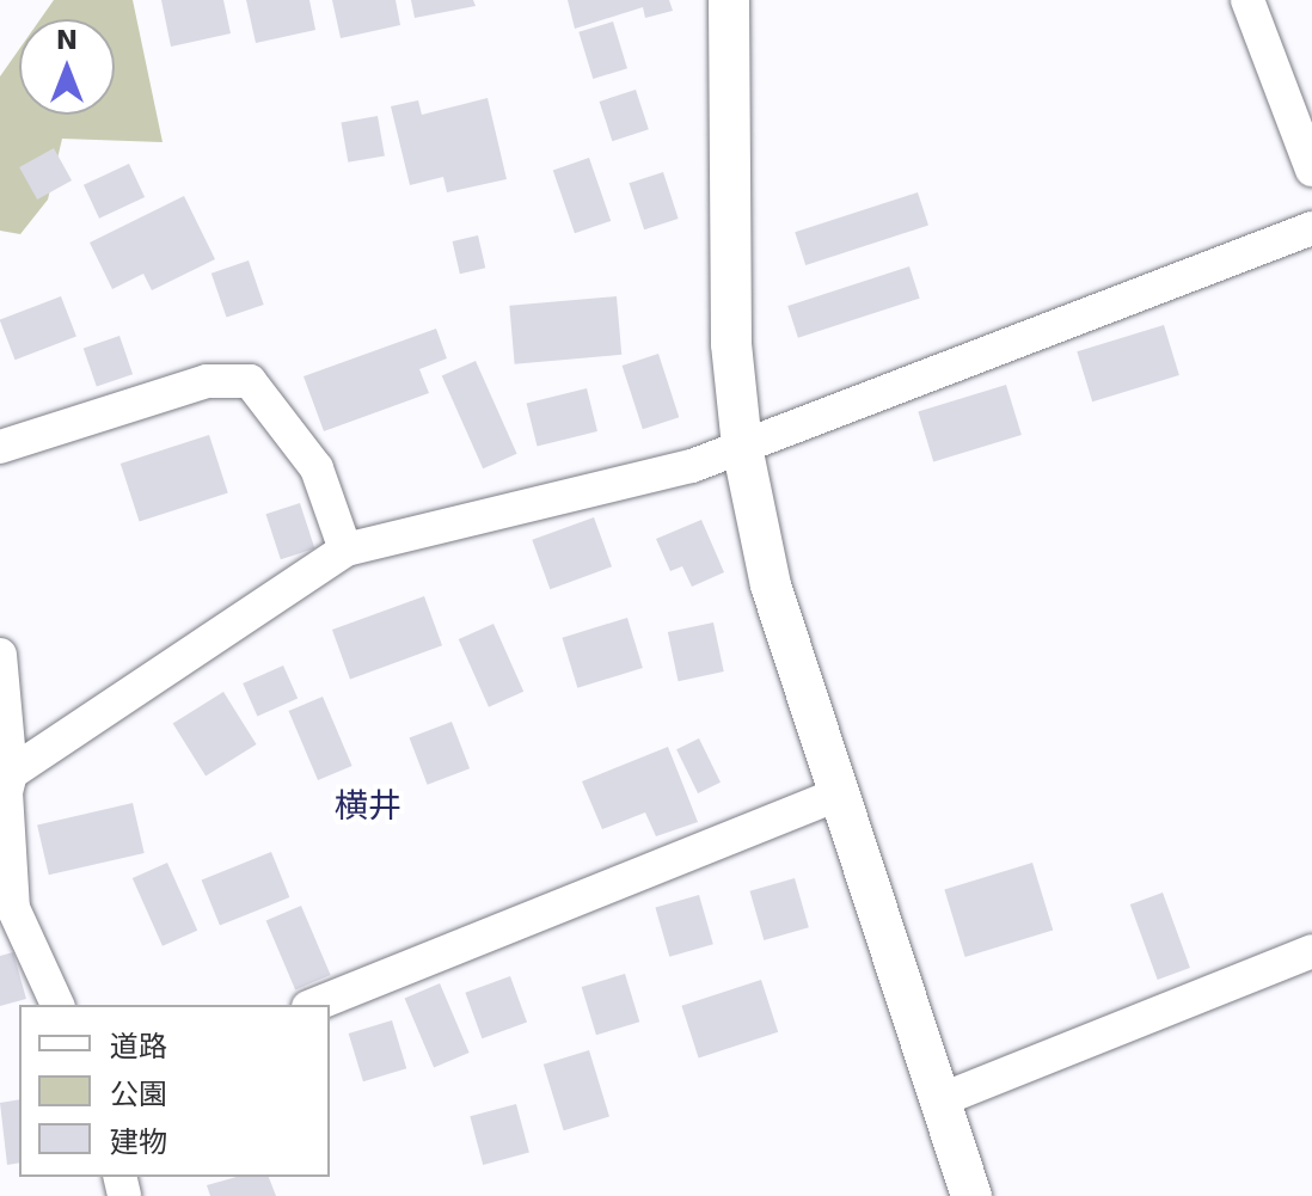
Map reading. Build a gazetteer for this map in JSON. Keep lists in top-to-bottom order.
{
  "districts": ["横井"],
  "legend": ["道路", "公園", "建物"],
  "north": "top"
}
